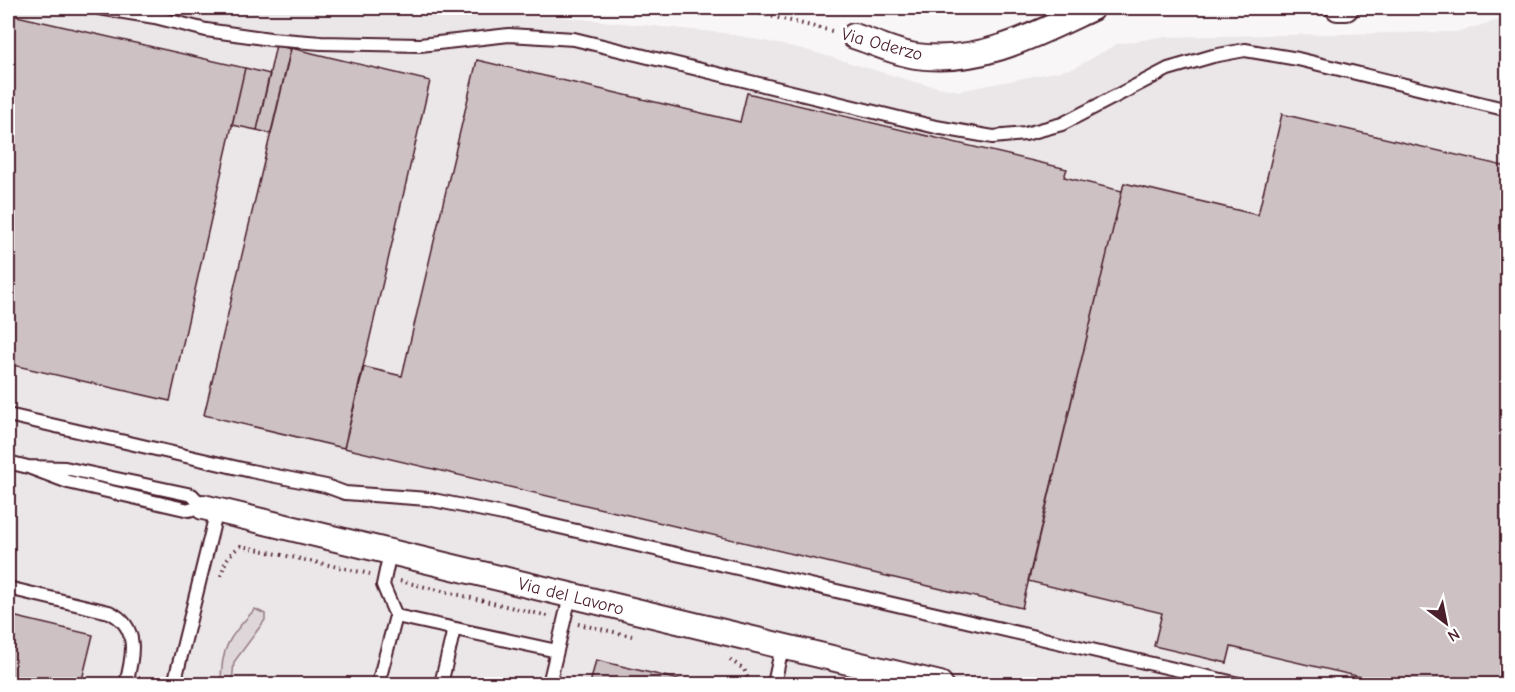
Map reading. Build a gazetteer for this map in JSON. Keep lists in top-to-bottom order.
{
  "streets": {
    "street": ["Via Oderzo", "Via del Lavoro"]
  },
  "north": "bottom right"
}
